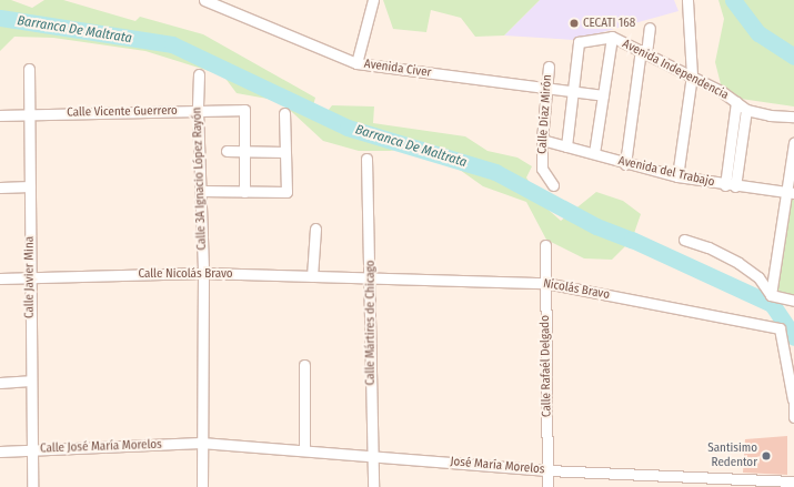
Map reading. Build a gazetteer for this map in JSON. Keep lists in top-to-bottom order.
{
  "streets": {
    "street": [
      "Avenida Civer",
      "Avenida Independencia",
      "Calle Vicente Guerrero",
      "Calle Díaz Mirón",
      "Avenida del Trabajo",
      "Calle 3A Ignacio López Rayón",
      "Calle Nicolás Bravo",
      "Calle Javier Mina",
      "Nicolás Bravo",
      "Calle Mártires de Chicago",
      "Calle Rafaél Delgado",
      "Calle José María Morelos",
      "José María Morelos"
    ]
  },
  "crossings": [
    ["Avenida Civer", "Avenida Independencia"],
    ["Avenida Civer", "Calle Díaz Mirón"],
    ["Calle Vicente Guerrero", "Calle 3A Ignacio López Rayón"],
    ["Calle Vicente Guerrero", "Calle Javier Mina"],
    ["Calle Díaz Mirón", "Avenida del Trabajo"],
    ["Calle 3A Ignacio López Rayón", "Calle Nicolás Bravo"],
    ["Calle 3A Ignacio López Rayón", "Calle José María Morelos"],
    ["Calle 3A Ignacio López Rayón", "José María Morelos"],
    ["Calle Nicolás Bravo", "Calle Javier Mina"],
    ["Calle Nicolás Bravo", "Nicolás Bravo"],
    ["Calle Nicolás Bravo", "Calle Mártires de Chicago"],
    ["Calle Javier Mina", "Calle José María Morelos"],
    ["Nicolás Bravo", "Calle Mártires de Chicago"],
    ["Nicolás Bravo", "Calle Rafaél Delgado"],
    ["Calle Mártires de Chicago", "José María Morelos"],
    ["Calle Rafaél Delgado", "José María Morelos"],
    ["Calle José María Morelos", "José María Morelos"]
  ],
  "water": ["Barranca De Maltrata"],
  "places": ["CECATI 168", "Santisimo Redentor"]
}
